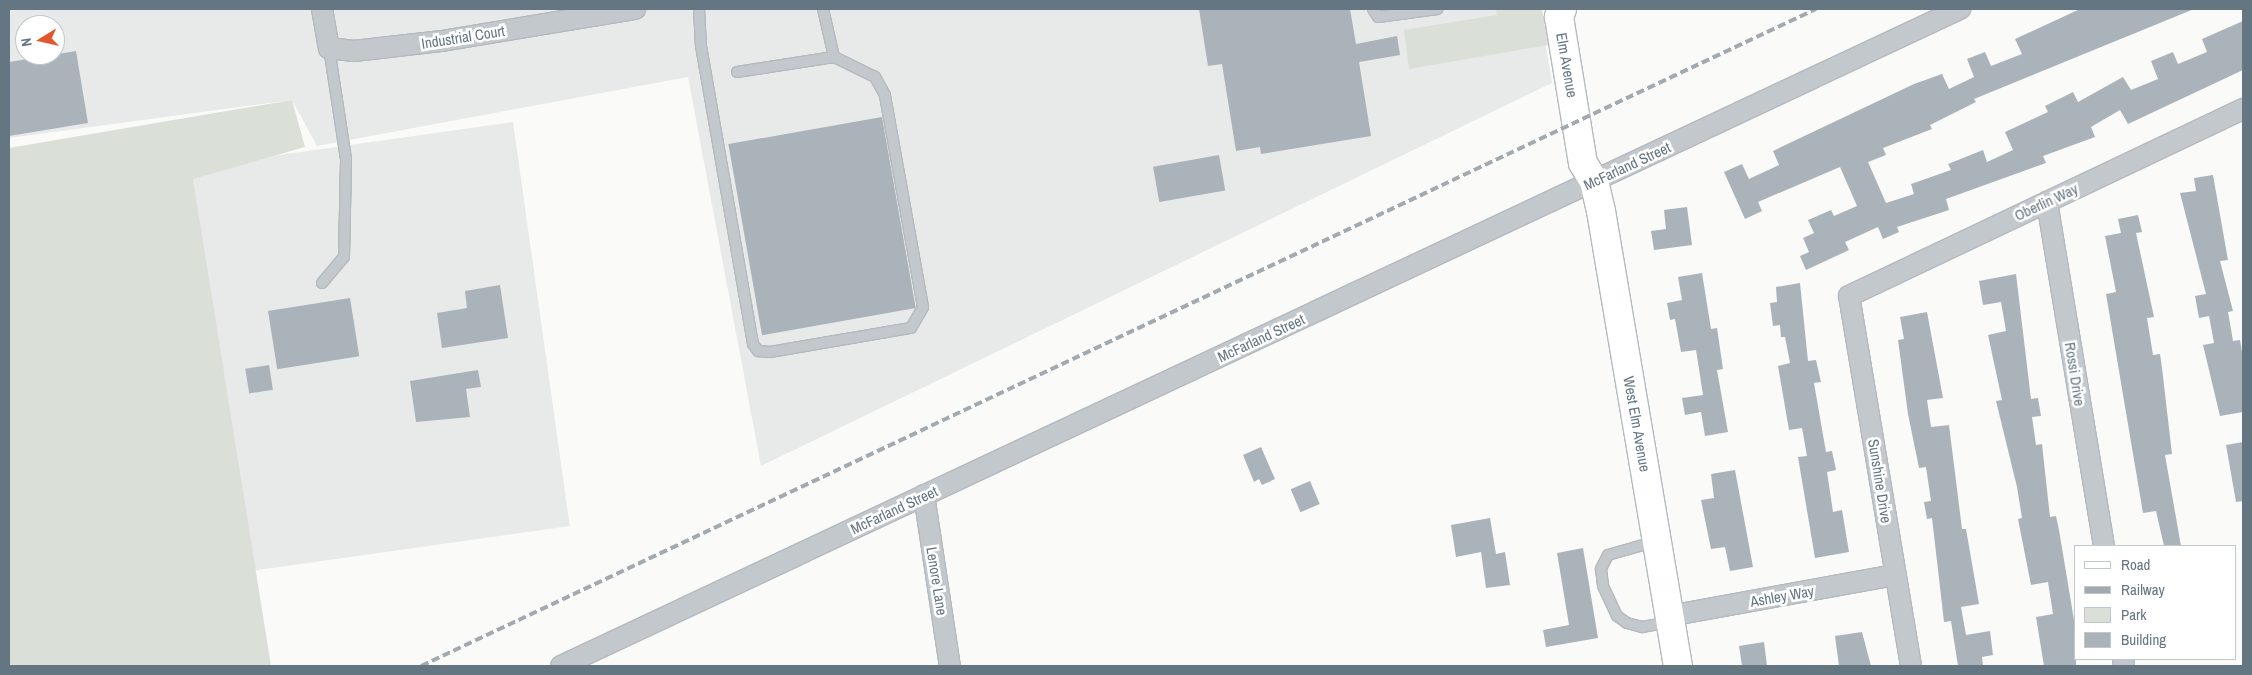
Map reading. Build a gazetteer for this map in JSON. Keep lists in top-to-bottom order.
{
  "streets": {
    "street": [
      "Industrial Court",
      "Elm Avenue",
      "McFarland Street",
      "Oberlin Way",
      "Rossi Drive",
      "West Elm Avenue",
      "Sunshine Drive",
      "Lenore Lane",
      "Ashley Way"
    ]
  },
  "crossings": [
    ["Elm Avenue", "West Elm Avenue"],
    ["McFarland Street", "West Elm Avenue"],
    ["McFarland Street", "Lenore Lane"],
    ["Oberlin Way", "Rossi Drive"],
    ["Oberlin Way", "Sunshine Drive"],
    ["West Elm Avenue", "Ashley Way"],
    ["Sunshine Drive", "Ashley Way"]
  ],
  "legend": [
    "Road",
    "Railway",
    "Park",
    "Building"
  ],
  "north": "left"
}
